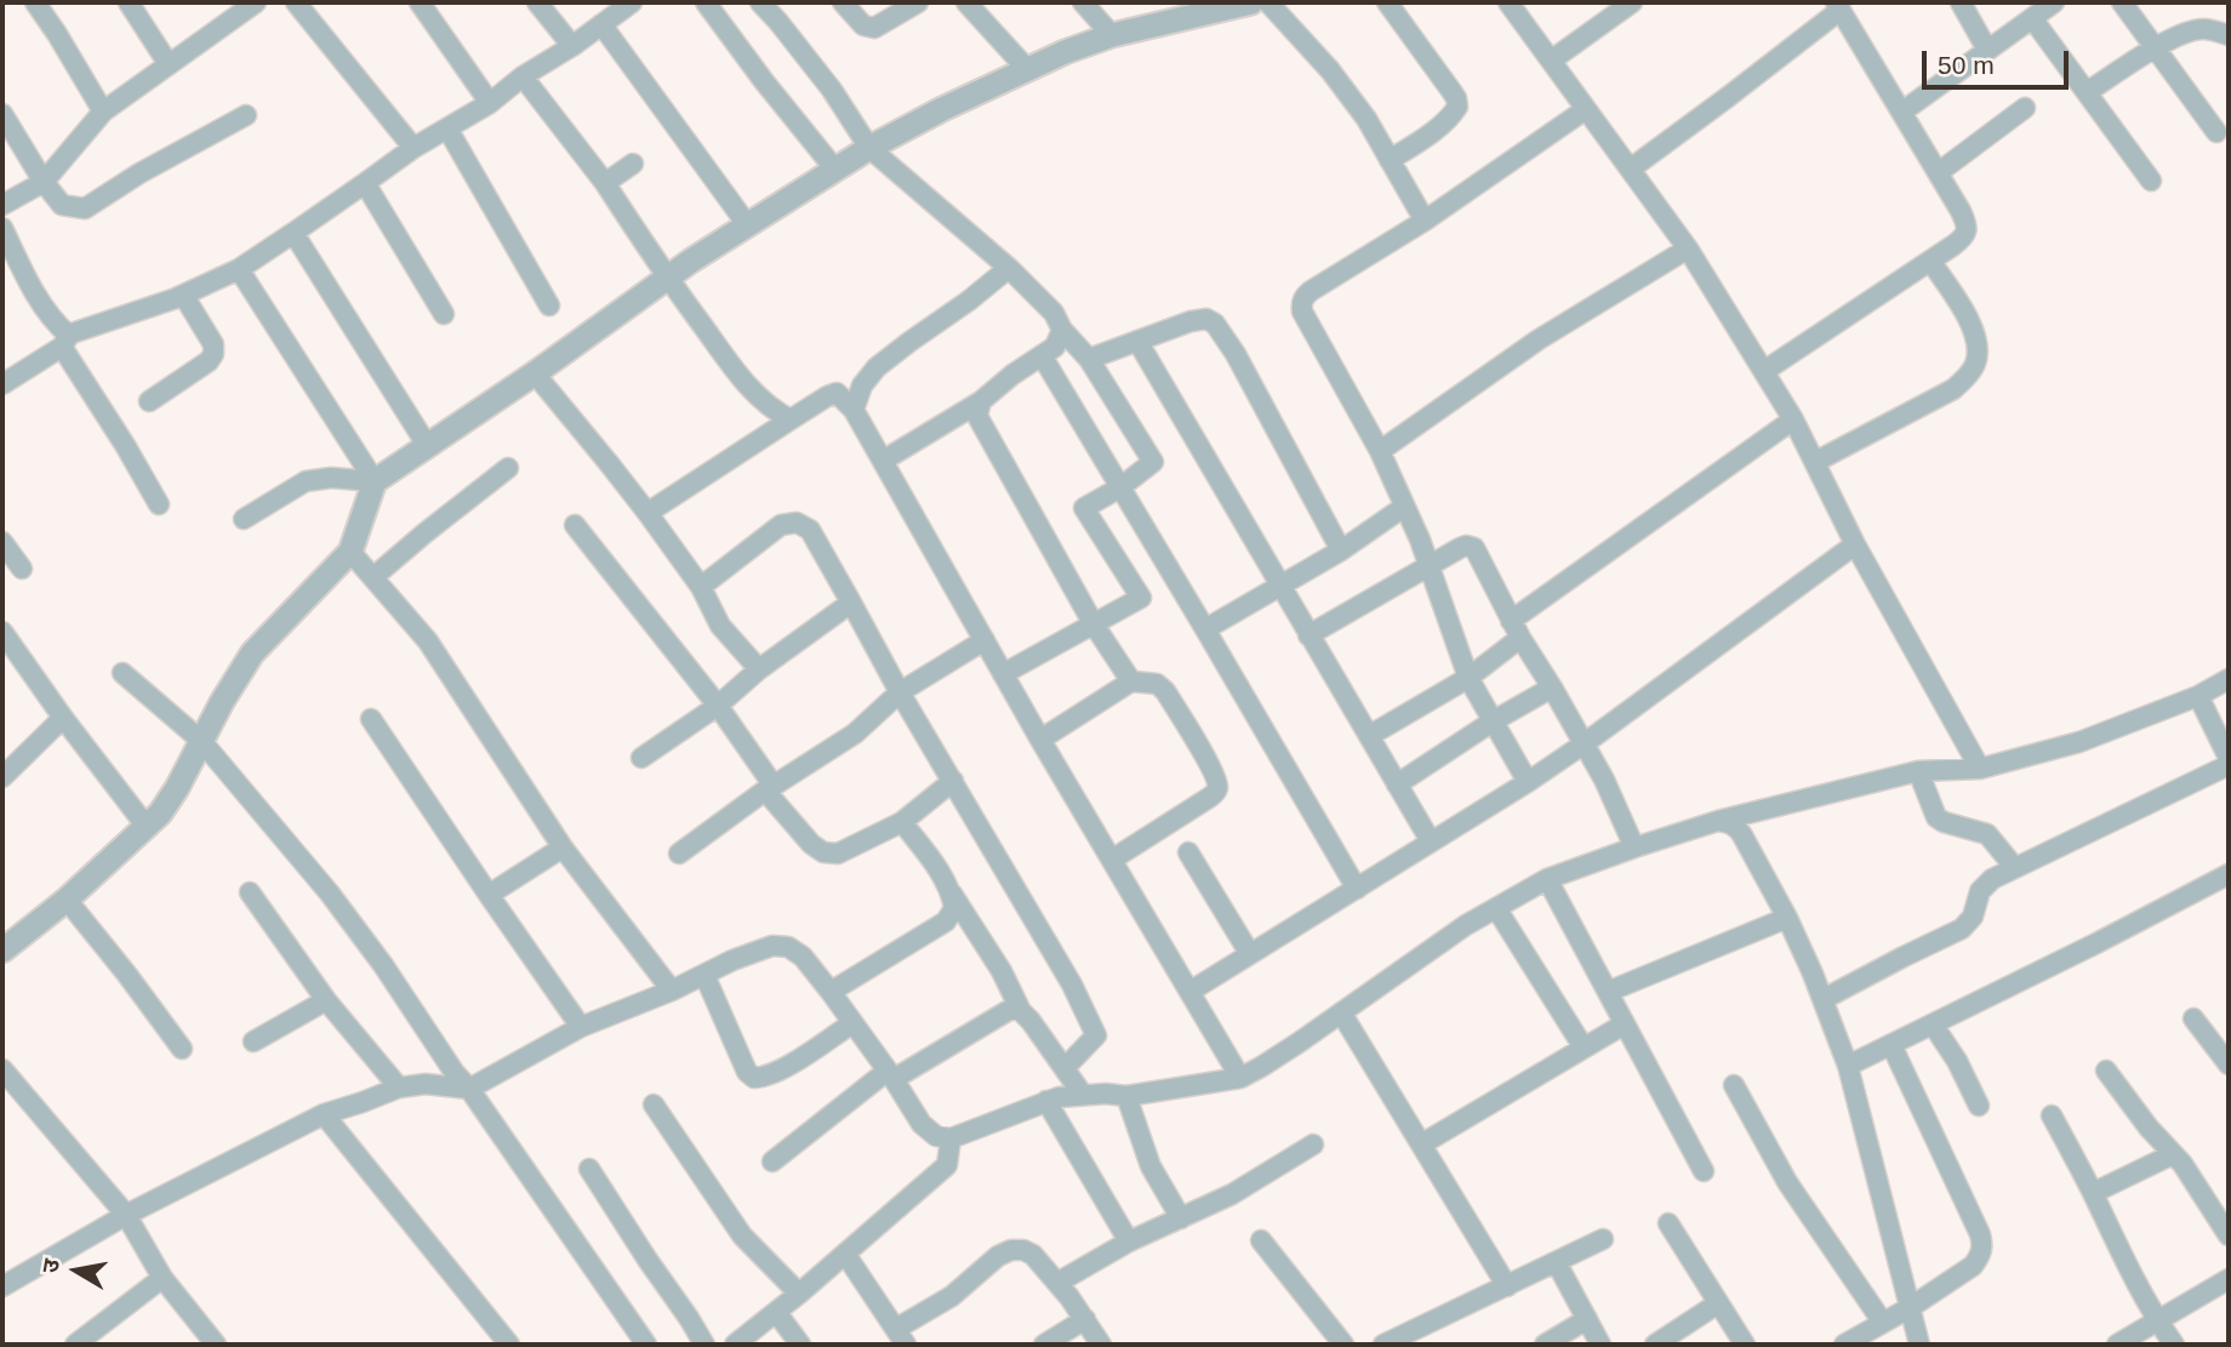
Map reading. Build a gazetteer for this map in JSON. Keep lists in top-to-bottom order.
{
  "scale_bar": "50 m",
  "north": "left"
}
